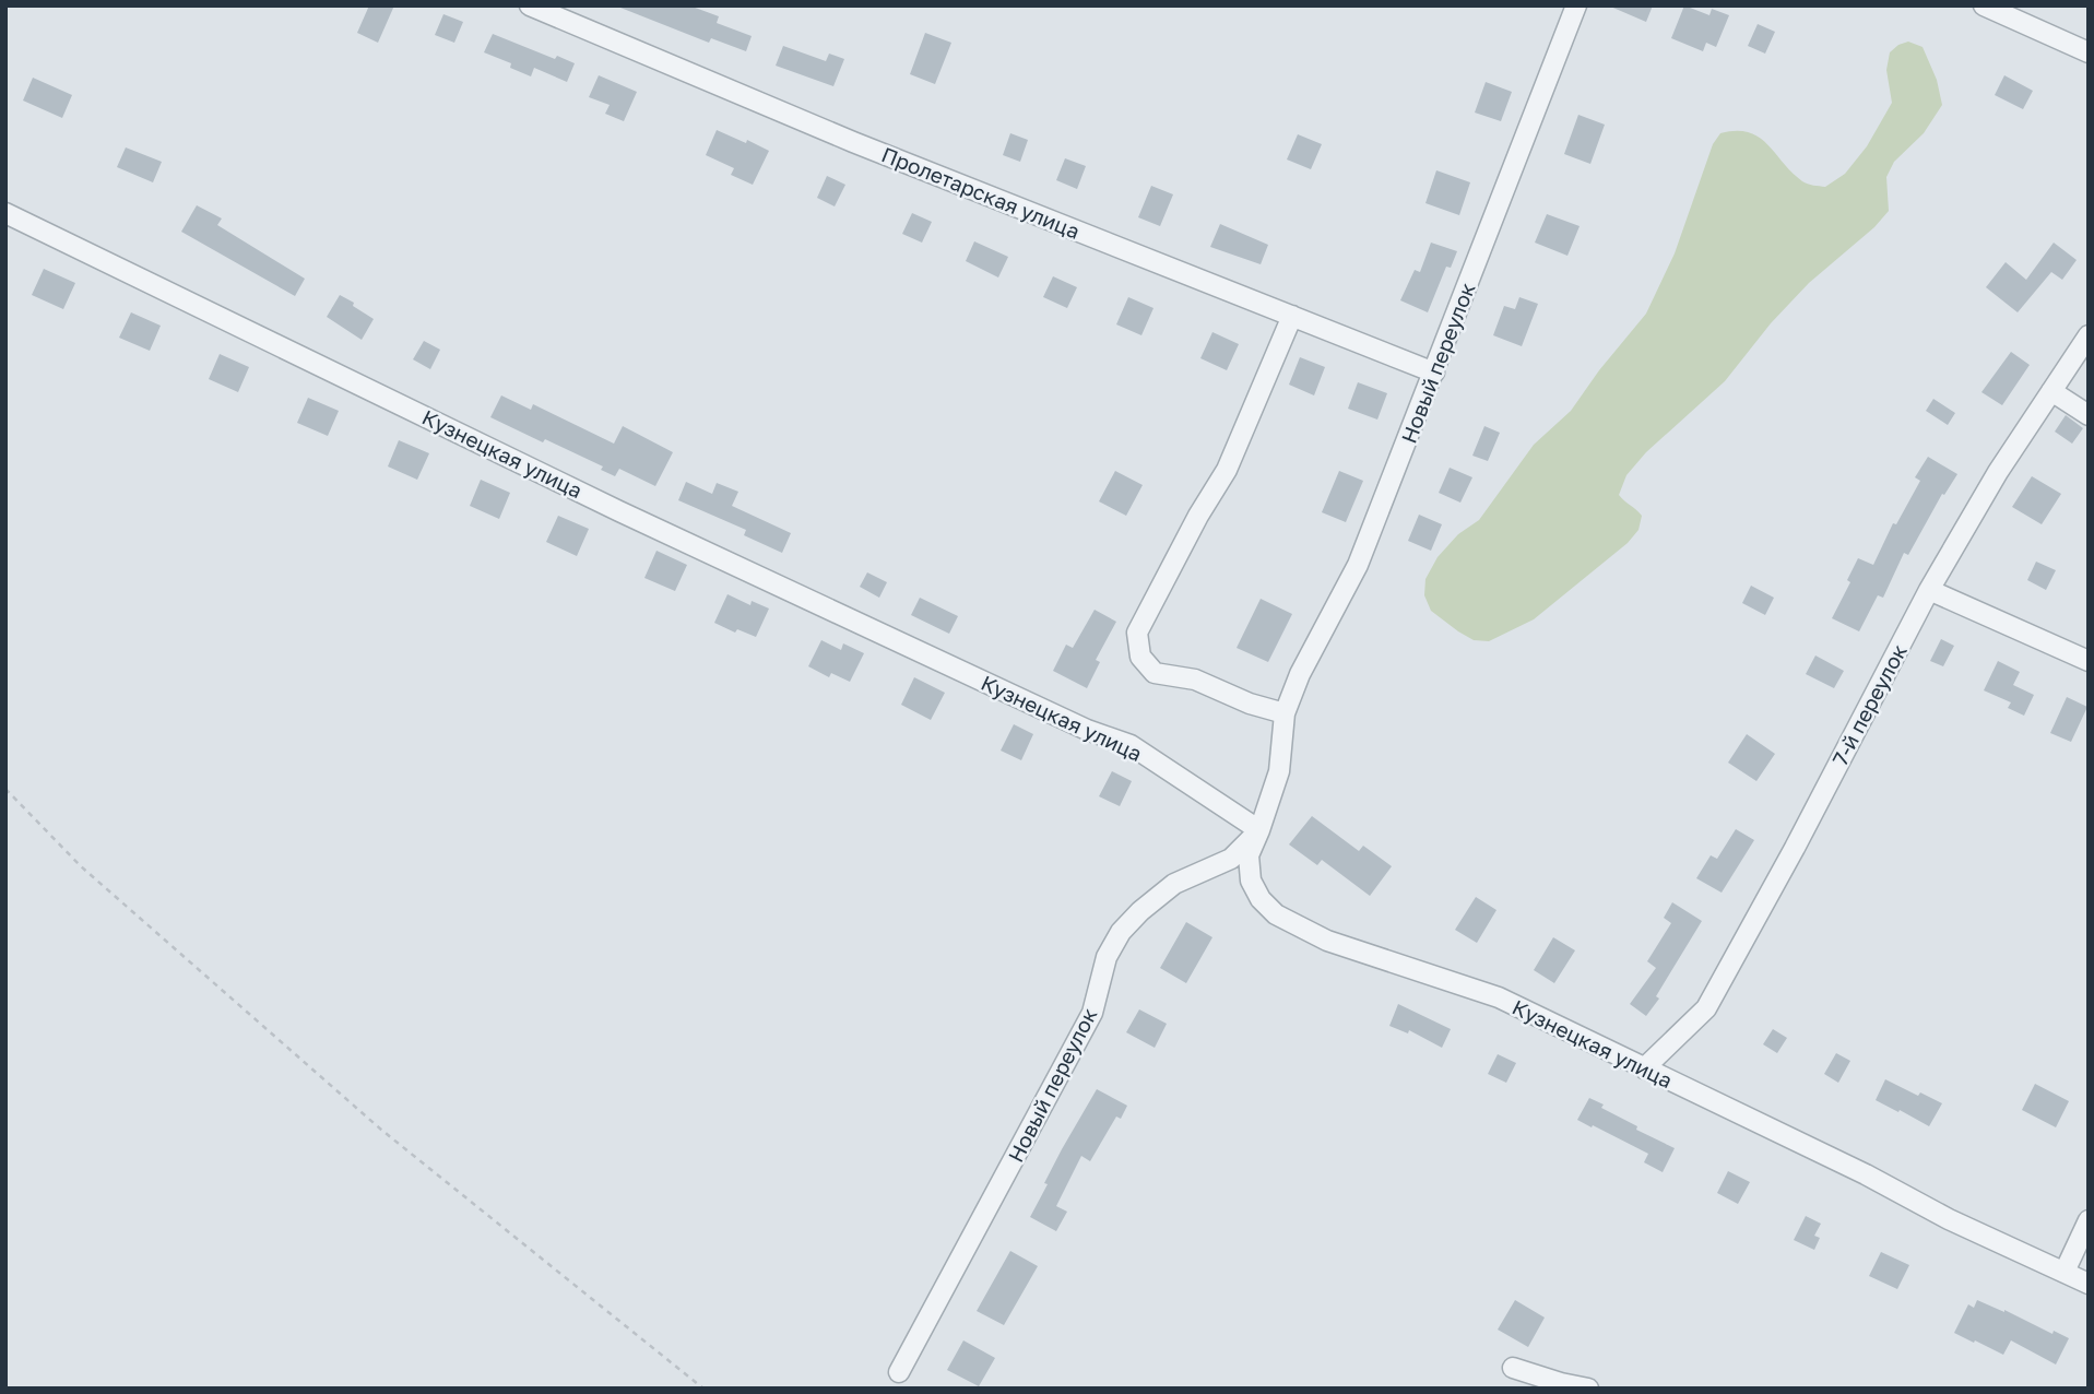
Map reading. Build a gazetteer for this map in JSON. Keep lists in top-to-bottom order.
{
  "streets": {
    "street": [
      "Пролетарская улица",
      "Новый переулок",
      "Кузнецкая улица",
      "7-й переулок"
    ]
  },
  "crossings": [
    ["Пролетарская улица", "Новый переулок"],
    ["Новый переулок", "Кузнецкая улица"],
    ["Кузнецкая улица", "7-й переулок"]
  ]
}
